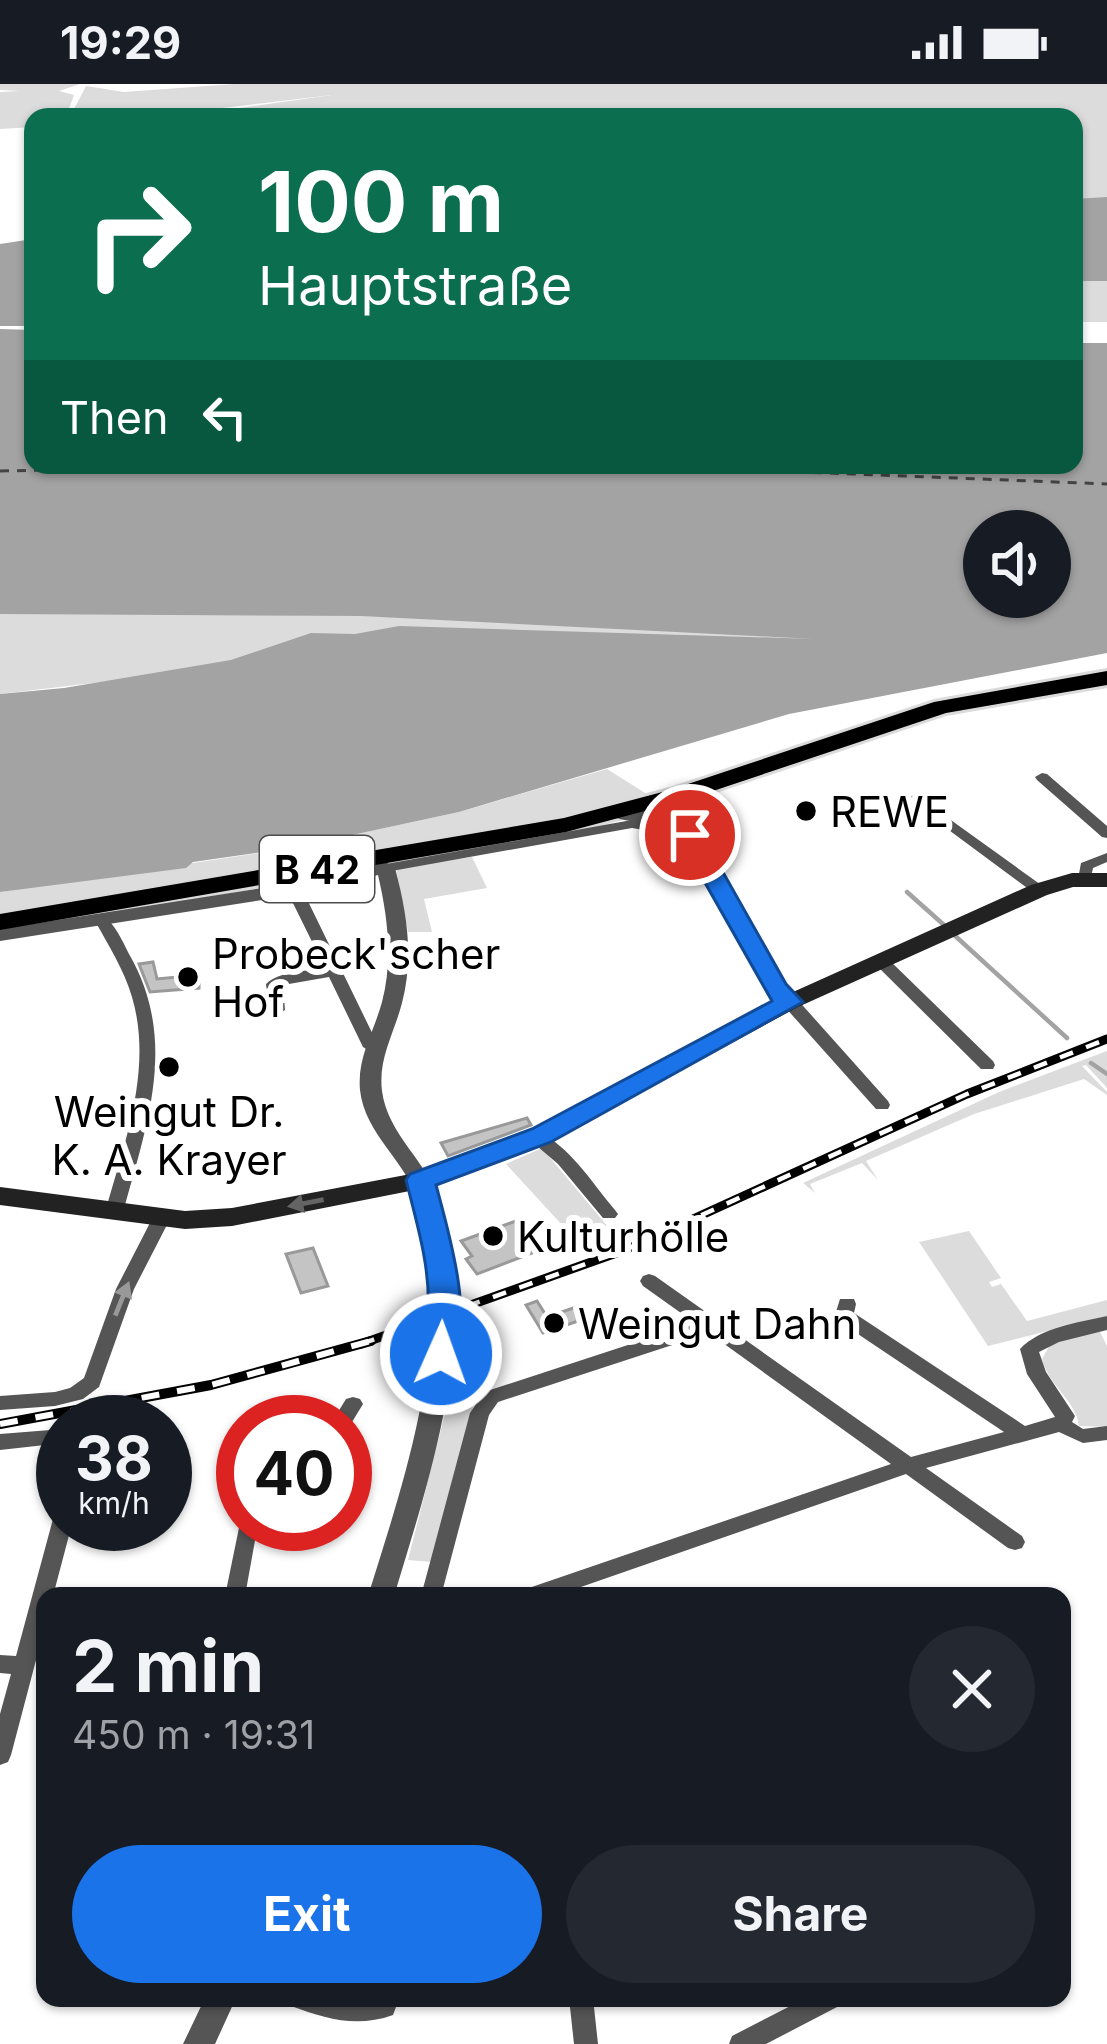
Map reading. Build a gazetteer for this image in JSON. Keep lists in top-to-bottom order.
{
  "streets": {
    "main road": ["B 42"]
  },
  "places": [
    "REWE",
    "Probeck'scher Hof",
    "Weingut Dr. K. A. Krayer",
    "Kulturhölle",
    "Weingut Dahn"
  ],
  "page": {
    "status": "19:29",
    "turn": ["100 m", "Hauptstraße"],
    "then": "Then",
    "speed": "38 km/h",
    "limit": "40",
    "heading": ["2 min", "450 m · 19:31"],
    "buttons": ["Exit", "Share"]
  }
}
